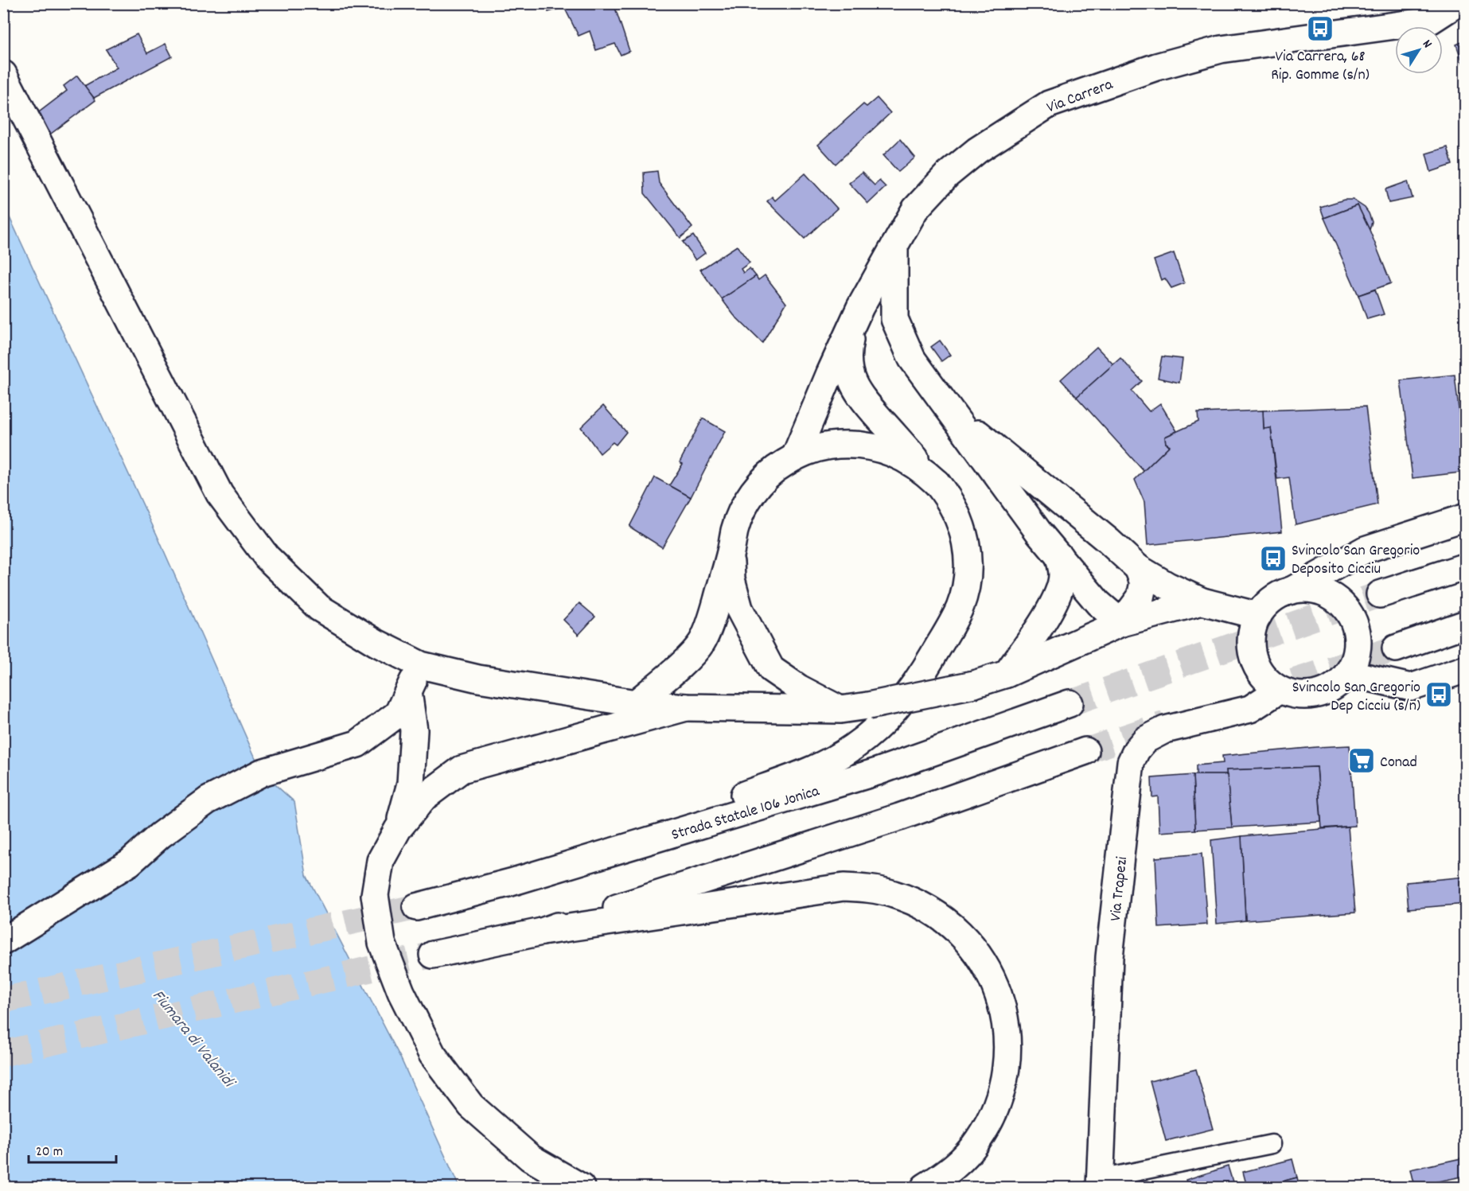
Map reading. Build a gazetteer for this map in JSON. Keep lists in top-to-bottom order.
{
  "streets": {
    "main road": ["Via Carrera", "Strada Statale 106 Jonica", "Via Trapezi"]
  },
  "water": ["Fiumara di Valanidi"],
  "places": {
    "bus stop": ["Via Carrera, 68 Rip. Gomme (s/n)", "Svincolo San Gregorio Deposito Cicciu", "Svincolo San Gregorio Dep Cicciu (s/n)"],
    "supermarket": ["Conad"]
  },
  "scale_bar": "20 m",
  "north": "top right"
}
